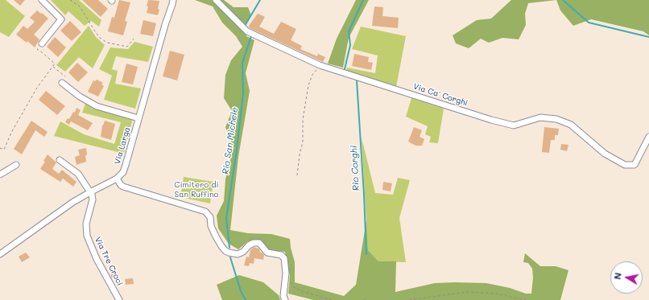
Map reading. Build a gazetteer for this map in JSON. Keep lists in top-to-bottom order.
{
  "streets": {
    "street": ["Via Ca' Corghi", "Via Larga", "Via Tre Croci"]
  },
  "crossings": [
    ["Via Larga", "Via Tre Croci"]
  ],
  "water": ["Rio San Michele", "Rio Corghi"],
  "parks": ["Cimitero di San Ruffino"],
  "north": "left"
}
